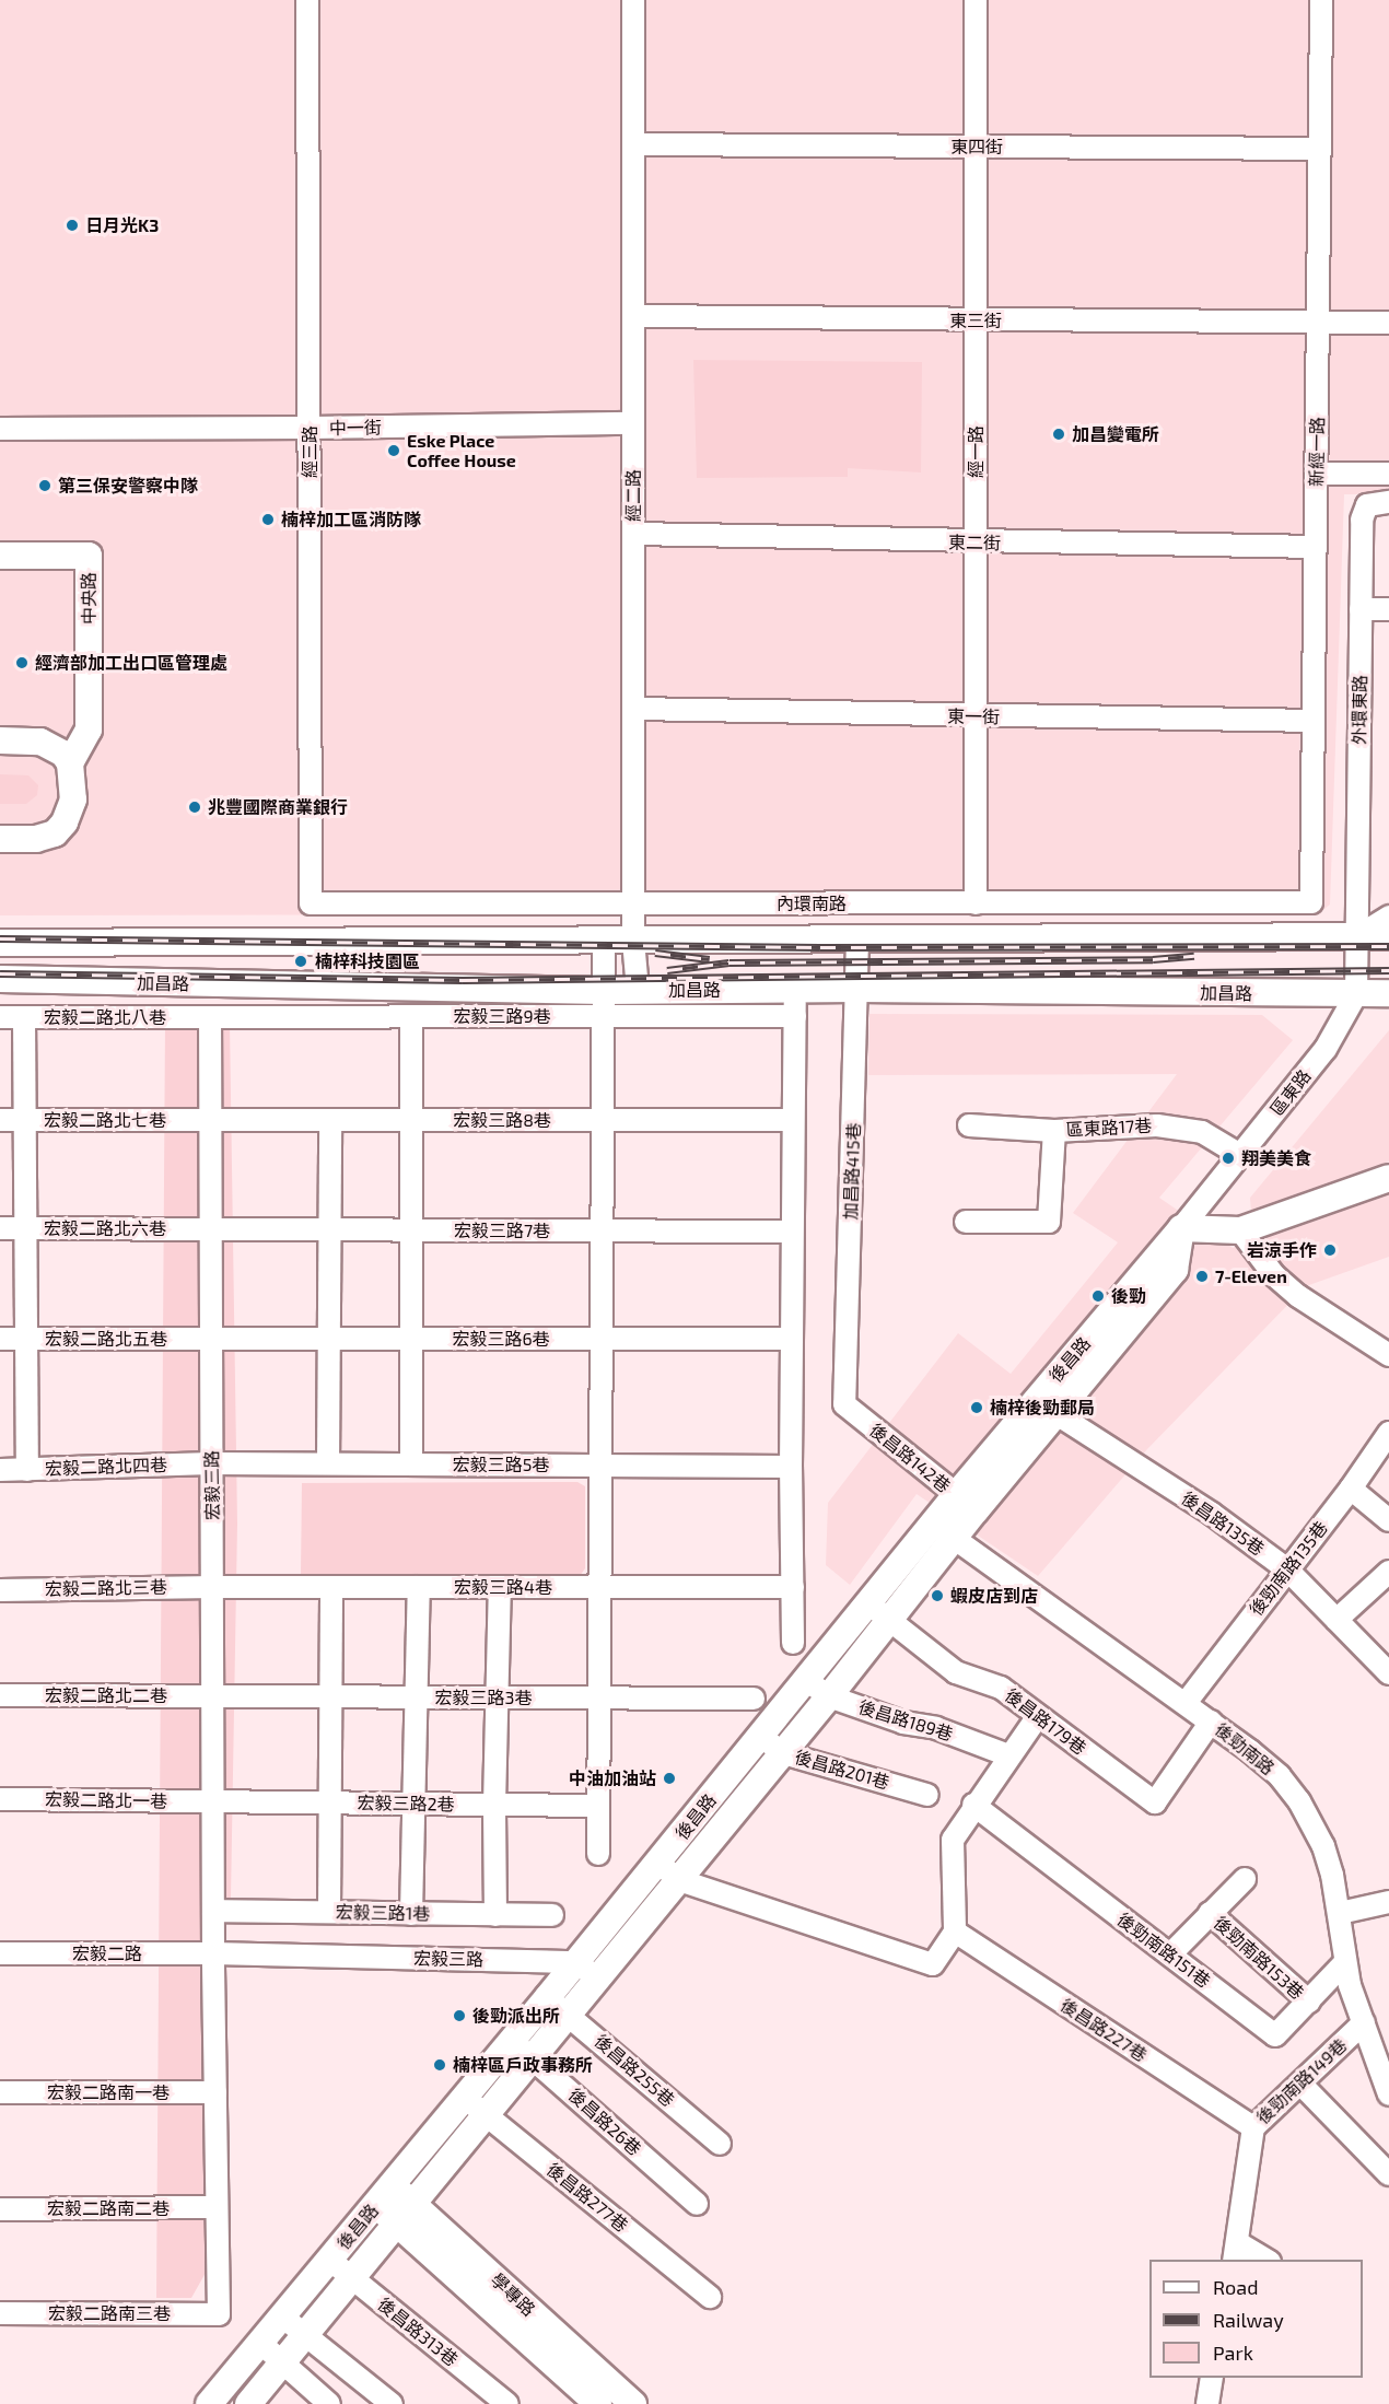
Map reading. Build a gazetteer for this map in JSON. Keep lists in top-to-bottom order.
{
  "streets": {
    "street": [
      "東四街",
      "東三街",
      "中一街",
      "經三路",
      "經一路",
      "新經一路",
      "經二路",
      "東二街",
      "中央路",
      "外環東路",
      "東一街",
      "內環南路",
      "加昌路",
      "宏毅三路9巷",
      "宏毅二路北八巷",
      "區東路",
      "宏毅二路北七巷",
      "宏毅三路8巷",
      "區東路17巷",
      "加昌路415巷",
      "宏毅二路北六巷",
      "宏毅三路7巷",
      "宏毅二路北五巷",
      "宏毅三路6巷",
      "後昌路",
      "後昌路142巷",
      "宏毅三路5巷",
      "宏毅二路北四巷",
      "宏毅三路",
      "後昌路135巷",
      "後勁南路135巷",
      "宏毅三路4巷",
      "宏毅二路北三巷",
      "宏毅二路北二巷",
      "宏毅三路3巷",
      "後昌路189巷",
      "後昌路179巷",
      "後勁南路",
      "後昌路201巷",
      "宏毅二路北一巷",
      "宏毅三路2巷",
      "宏毅三路1巷",
      "後勁南路151巷",
      "宏毅二路",
      "後勁南路153巷",
      "後昌路227巷",
      "後昌路255巷",
      "後勁南路149巷",
      "宏毅二路南一巷",
      "後昌路26巷",
      "後昌路277巷",
      "宏毅二路南二巷",
      "學專路",
      "宏毅二路南三巷",
      "後昌路313巷"
    ]
  },
  "crossings": [
    ["東四街", "經一路"],
    ["東四街", "新經一路"],
    ["東四街", "經二路"],
    ["東三街", "經一路"],
    ["東三街", "新經一路"],
    ["東三街", "經二路"],
    ["中一街", "經三路"],
    ["中一街", "經二路"],
    ["經三路", "內環南路"],
    ["經一路", "東二街"],
    ["經一路", "東一街"],
    ["經一路", "內環南路"],
    ["新經一路", "東二街"],
    ["新經一路", "東一街"],
    ["新經一路", "內環南路"],
    ["經二路", "東二街"],
    ["經二路", "東一街"],
    ["經二路", "內環南路"],
    ["經二路", "加昌路"],
    ["外環東路", "區東路"],
    ["加昌路", "宏毅三路9巷"],
    ["加昌路", "區東路"],
    ["加昌路", "加昌路415巷"],
    ["宏毅三路9巷", "宏毅二路北八巷"],
    ["宏毅三路9巷", "宏毅三路"],
    ["宏毅二路北八巷", "宏毅三路"],
    ["區東路", "區東路17巷"],
    ["區東路", "後昌路"],
    ["宏毅二路北七巷", "宏毅三路8巷"],
    ["宏毅二路北七巷", "宏毅三路"],
    ["宏毅三路8巷", "宏毅三路"],
    ["加昌路415巷", "後昌路142巷"],
    ["宏毅二路北六巷", "宏毅三路7巷"],
    ["宏毅二路北六巷", "宏毅三路"],
    ["宏毅三路7巷", "宏毅三路"],
    ["宏毅二路北五巷", "宏毅三路6巷"],
    ["宏毅二路北五巷", "宏毅三路"],
    ["宏毅三路6巷", "宏毅三路"],
    ["後昌路", "後昌路142巷"],
    ["後昌路", "宏毅三路"],
    ["後昌路", "後昌路135巷"],
    ["後昌路", "後昌路189巷"],
    ["後昌路", "後昌路179巷"],
    ["後昌路", "後勁南路"],
    ["後昌路", "後昌路201巷"],
    ["後昌路", "後昌路255巷"],
    ["後昌路", "後昌路26巷"],
    ["後昌路", "後昌路277巷"],
    ["後昌路", "學專路"],
    ["後昌路", "後昌路313巷"],
    ["宏毅三路5巷", "宏毅二路北四巷"],
    ["宏毅三路5巷", "宏毅三路"],
    ["宏毅二路北四巷", "宏毅三路"],
    ["宏毅三路", "宏毅三路4巷"],
    ["宏毅三路", "宏毅二路北三巷"],
    ["宏毅三路", "宏毅二路北二巷"],
    ["宏毅三路", "宏毅三路3巷"],
    ["宏毅三路", "宏毅二路北一巷"],
    ["宏毅三路", "宏毅三路2巷"],
    ["宏毅三路", "宏毅三路1巷"],
    ["宏毅三路", "宏毅二路"],
    ["宏毅三路", "宏毅二路南一巷"],
    ["宏毅三路", "宏毅二路南二巷"],
    ["宏毅三路", "宏毅二路南三巷"],
    ["後昌路135巷", "後勁南路135巷"],
    ["後勁南路135巷", "後勁南路"],
    ["宏毅三路4巷", "宏毅二路北三巷"],
    ["宏毅二路北二巷", "宏毅三路3巷"],
    ["後昌路179巷", "後勁南路"],
    ["後勁南路", "後勁南路151巷"],
    ["後勁南路", "後勁南路149巷"],
    ["宏毅二路北一巷", "宏毅三路2巷"],
    ["後勁南路151巷", "後勁南路153巷"],
    ["後昌路227巷", "後勁南路149巷"]
  ],
  "places": [
    "日月光K3",
    "加昌變電所",
    "Eske Place Coffee House",
    "第三保安警察中隊",
    "楠梓加工區消防隊",
    "經濟部加工出口區管理處",
    "兆豐國際商業銀行",
    "楠梓科技園區",
    "翔美美食",
    "岩涼手作",
    "7-Eleven",
    "後勁",
    "楠梓後勁郵局",
    "蝦皮店到店",
    "中油加油站",
    "後勁派出所",
    "楠梓區戶政事務所"
  ],
  "legend": ["Road", "Railway", "Park"]
}
